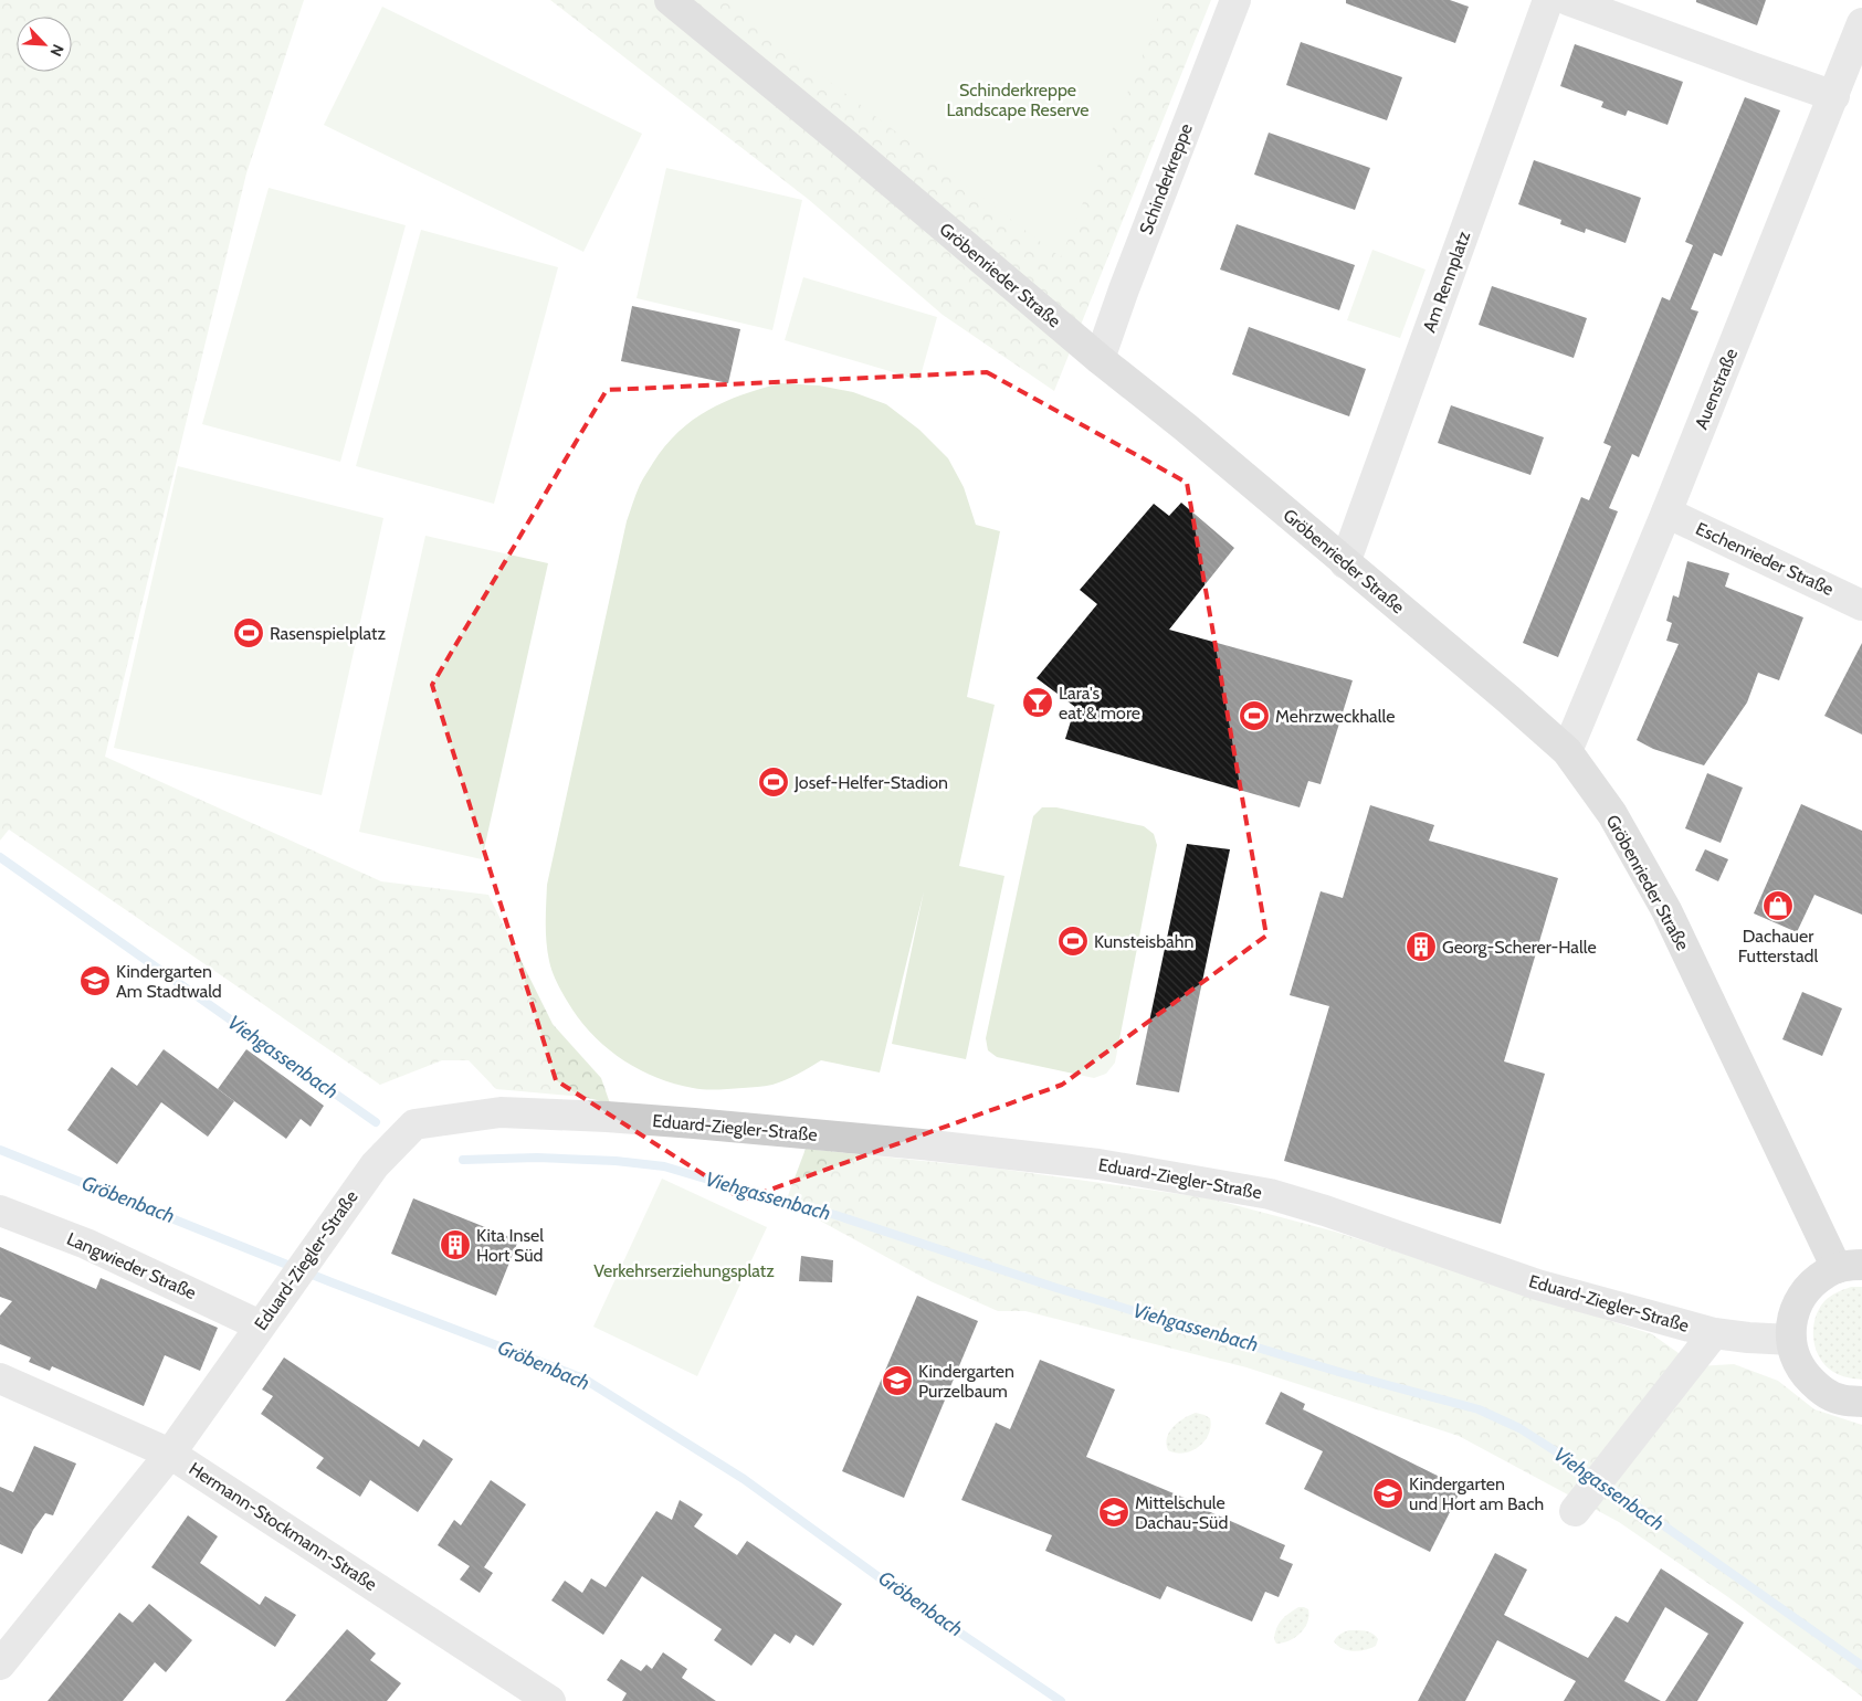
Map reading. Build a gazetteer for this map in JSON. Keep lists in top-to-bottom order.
{
  "streets": {
    "street": [
      "Schinderkreppe",
      "Gröbenrieder Straße",
      "Am Rennplatz",
      "Auenstraße",
      "Eschenrieder Straße",
      "Eduard-Ziegler-Straße",
      "Langwieder Straße",
      "Hermann-Stockmann-Straße"
    ]
  },
  "crossings": [
    ["Schinderkreppe", "Gröbenrieder Straße"],
    ["Gröbenrieder Straße", "Am Rennplatz"],
    ["Gröbenrieder Straße", "Auenstraße"],
    ["Gröbenrieder Straße", "Eduard-Ziegler-Straße"],
    ["Auenstraße", "Eschenrieder Straße"],
    ["Eduard-Ziegler-Straße", "Langwieder Straße"],
    ["Eduard-Ziegler-Straße", "Hermann-Stockmann-Straße"]
  ],
  "water": ["Viehgassenbach", "Gröbenbach"],
  "parks": ["Schinderkreppe Landscape Reserve", "Verkehrserziehungsplatz"],
  "places": {
    "sports": [
      "Rasenspielplatz",
      "Mehrzweckhalle",
      "Josef-Helfer-Stadion",
      "Kunsteisbahn"
    ],
    "bar": ["Lara's eat & more"],
    "shop": ["Dachauer Futterstadl"],
    "building": ["Georg-Scherer-Halle", "Kita Insel Hort Süd"],
    "school or university": [
      "Kindergarten Am Stadtwald",
      "Kindergarten Purzelbaum",
      "Kindergarten und Hort am Bach",
      "Mittelschule Dachau-Süd"
    ]
  },
  "north": "bottom right"
}
